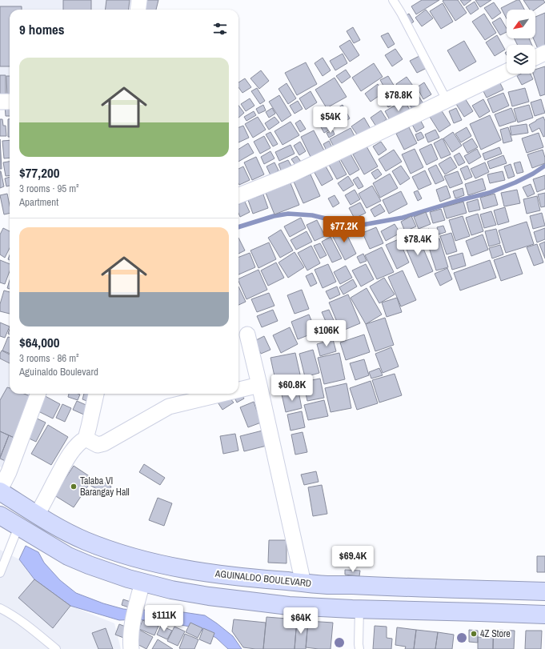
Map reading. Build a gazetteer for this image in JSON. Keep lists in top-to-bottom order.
{
  "streets": {
    "highway": ["AGUINALDO BOULEVARD"]
  },
  "places": ["Talaba VI Barangay Hall", "4Z Store"],
  "north": "bottom left",
  "page": {
    "heading": "9 homes",
    "list": [
      {
        "name": "$77,200",
        "note": "3 rooms · 95 m² · Apartment"
      },
      {
        "name": "$64,000",
        "note": "3 rooms · 86 m² · Aguinaldo Boulevard"
      }
    ],
    "price": [
      "$78.8K",
      "$54K",
      "$77.2K",
      "$78.4K",
      "$106K",
      "$60.8K",
      "$69.4K",
      "$111K",
      "$64K"
    ]
  }
}
